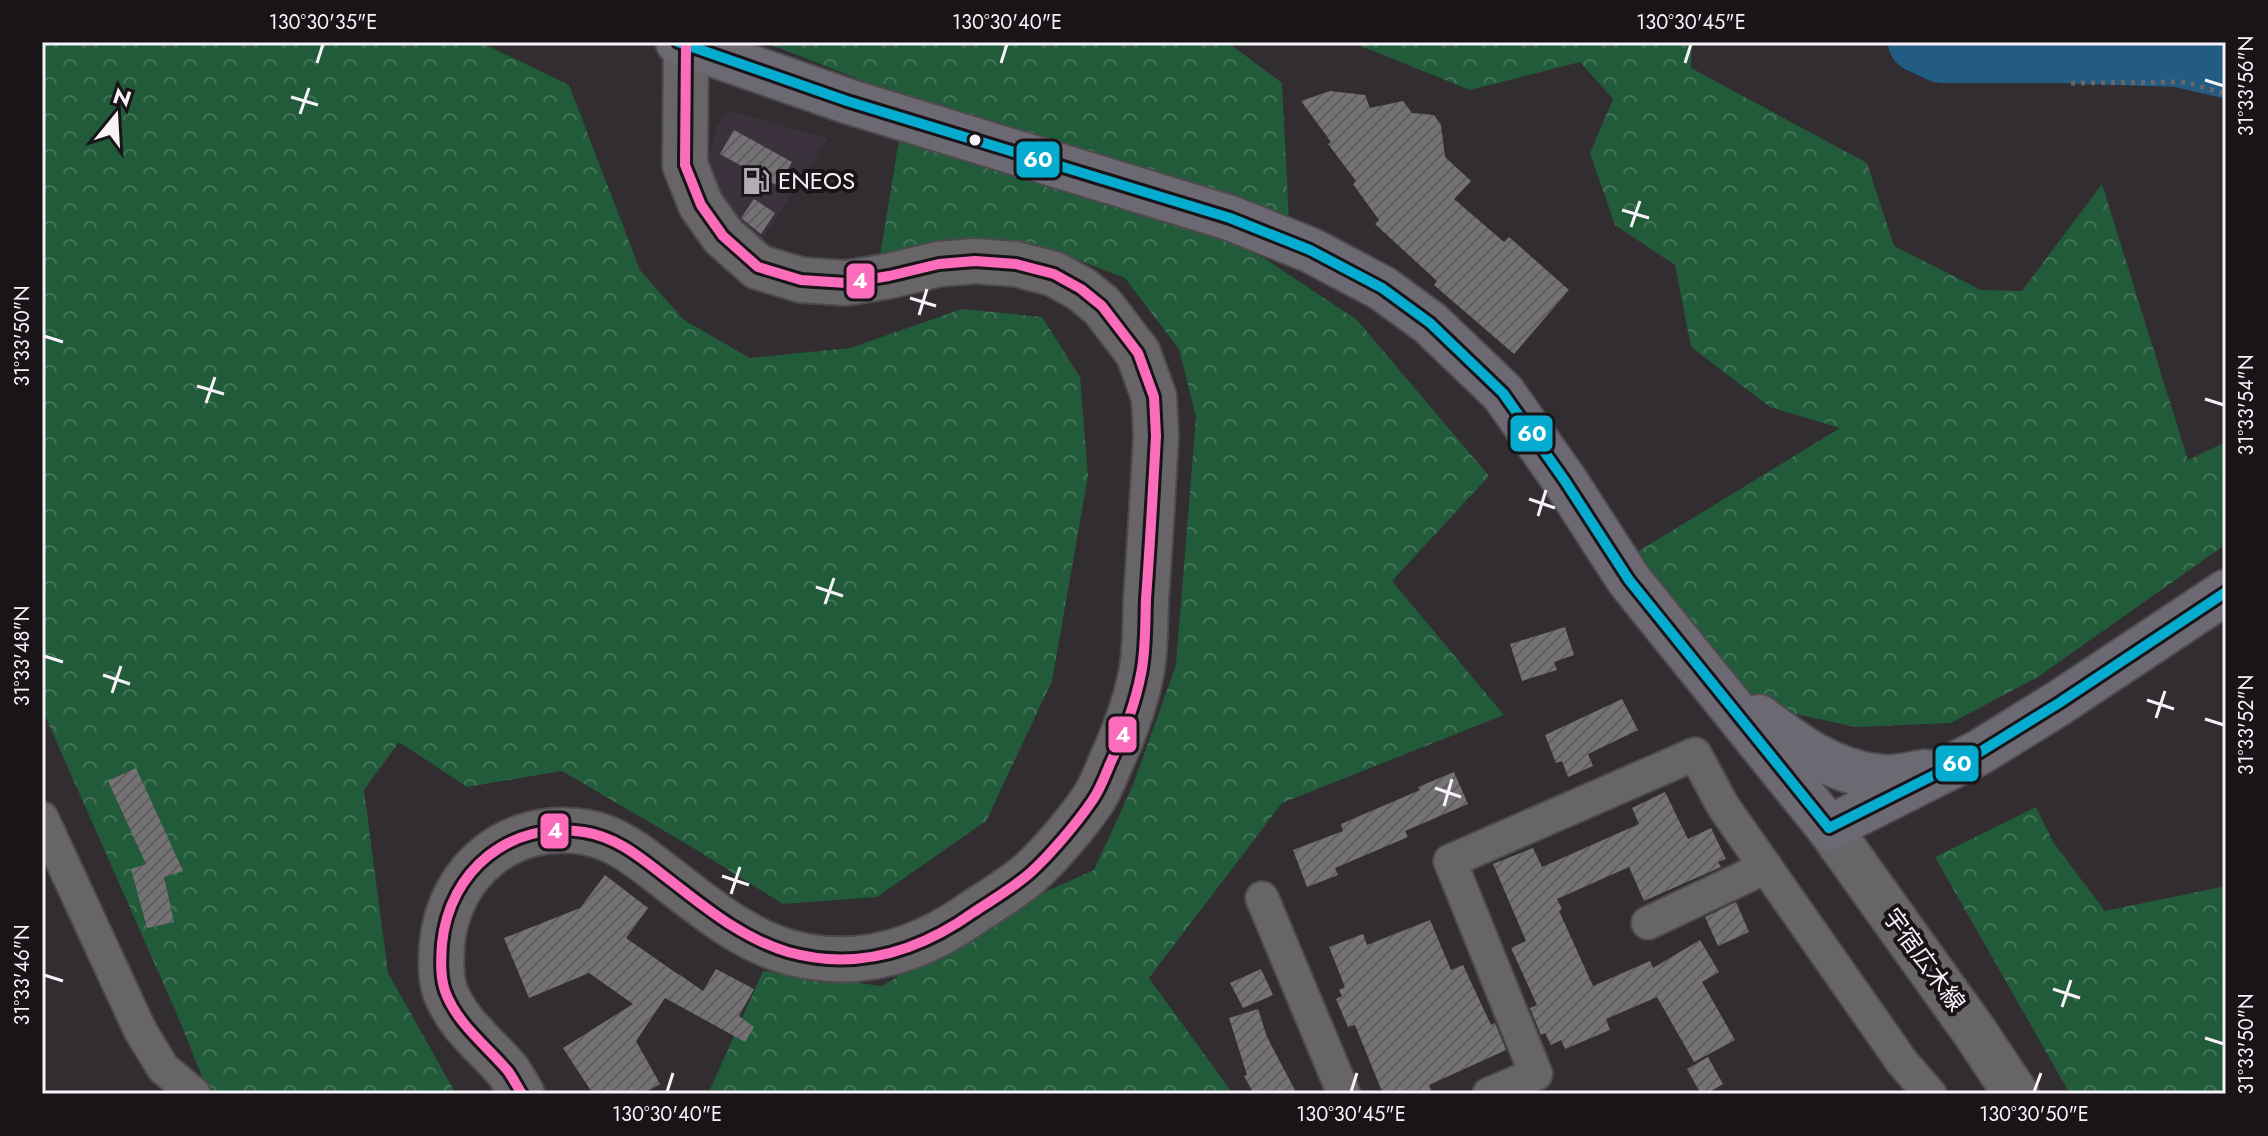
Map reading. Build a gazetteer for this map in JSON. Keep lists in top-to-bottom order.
{
  "streets": {
    "street": ["宇宿広木線"]
  },
  "places": {
    "fuel station": ["ENEOS"]
  },
  "lines": ["transit line 60", "transit line 4"],
  "north": "top",
  "coordinates": [
    "130°30'35\"E",
    "130°30'40\"E",
    "130°30'45\"E",
    "31°33'56\"N",
    "31°33'50\"N",
    "31°33'54\"N",
    "31°33'48\"N",
    "31°33'52\"N",
    "31°33'46\"N",
    "130°30'50\"E"
  ]
}
